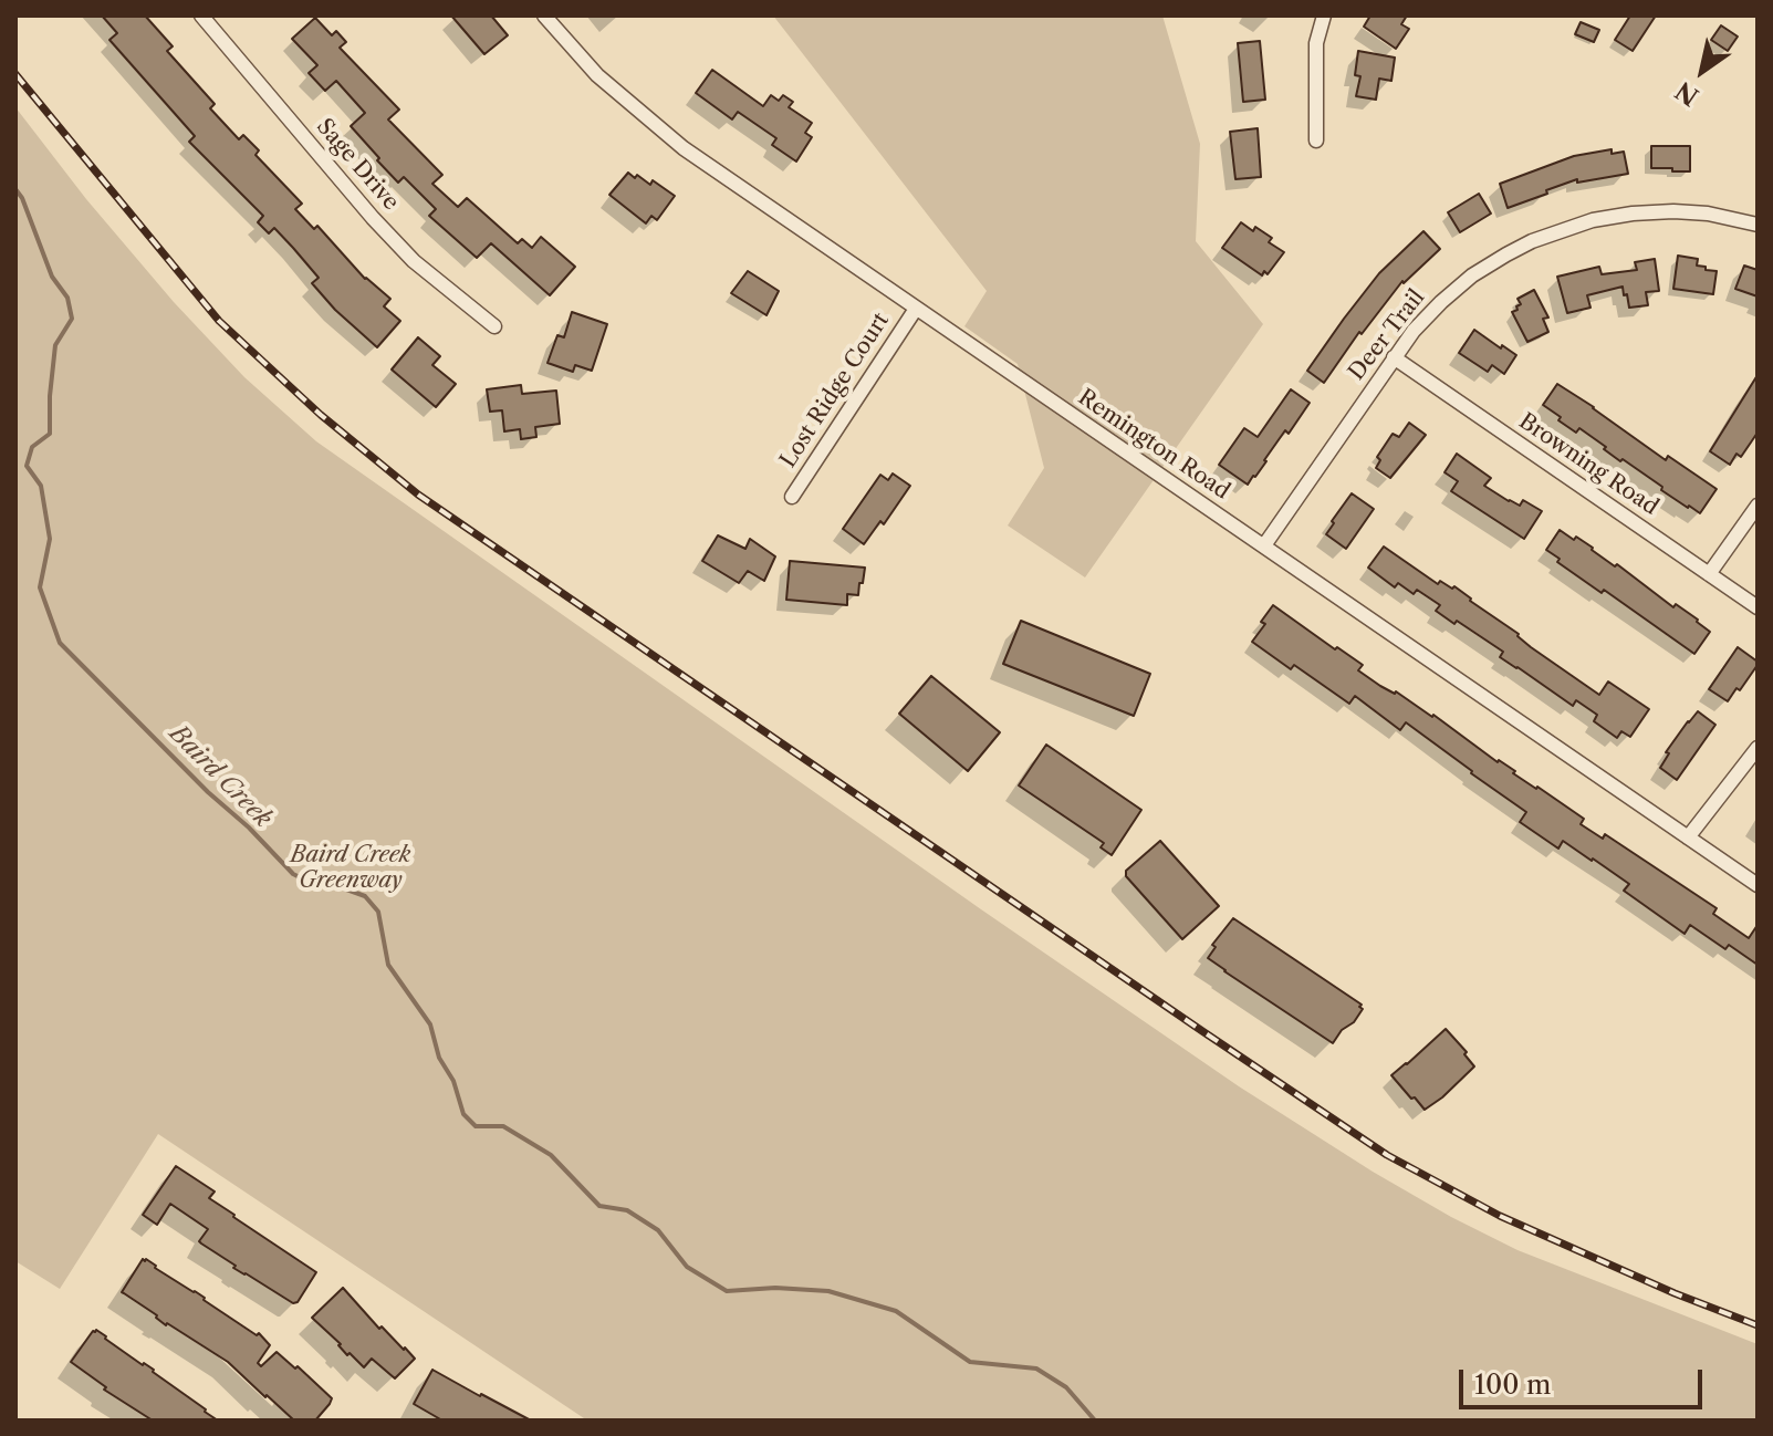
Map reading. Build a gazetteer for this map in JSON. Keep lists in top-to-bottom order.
{
  "streets": {
    "street": [
      "Sage Drive",
      "Deer Trail",
      "Lost Ridge Court",
      "Remington Road",
      "Browning Road"
    ]
  },
  "crossings": [
    ["Deer Trail", "Remington Road"],
    ["Deer Trail", "Browning Road"],
    ["Lost Ridge Court", "Remington Road"]
  ],
  "water": ["Baird Creek"],
  "parks": ["Baird Creek Greenway"],
  "scale_bar": "100 m",
  "north": "bottom left"
}
